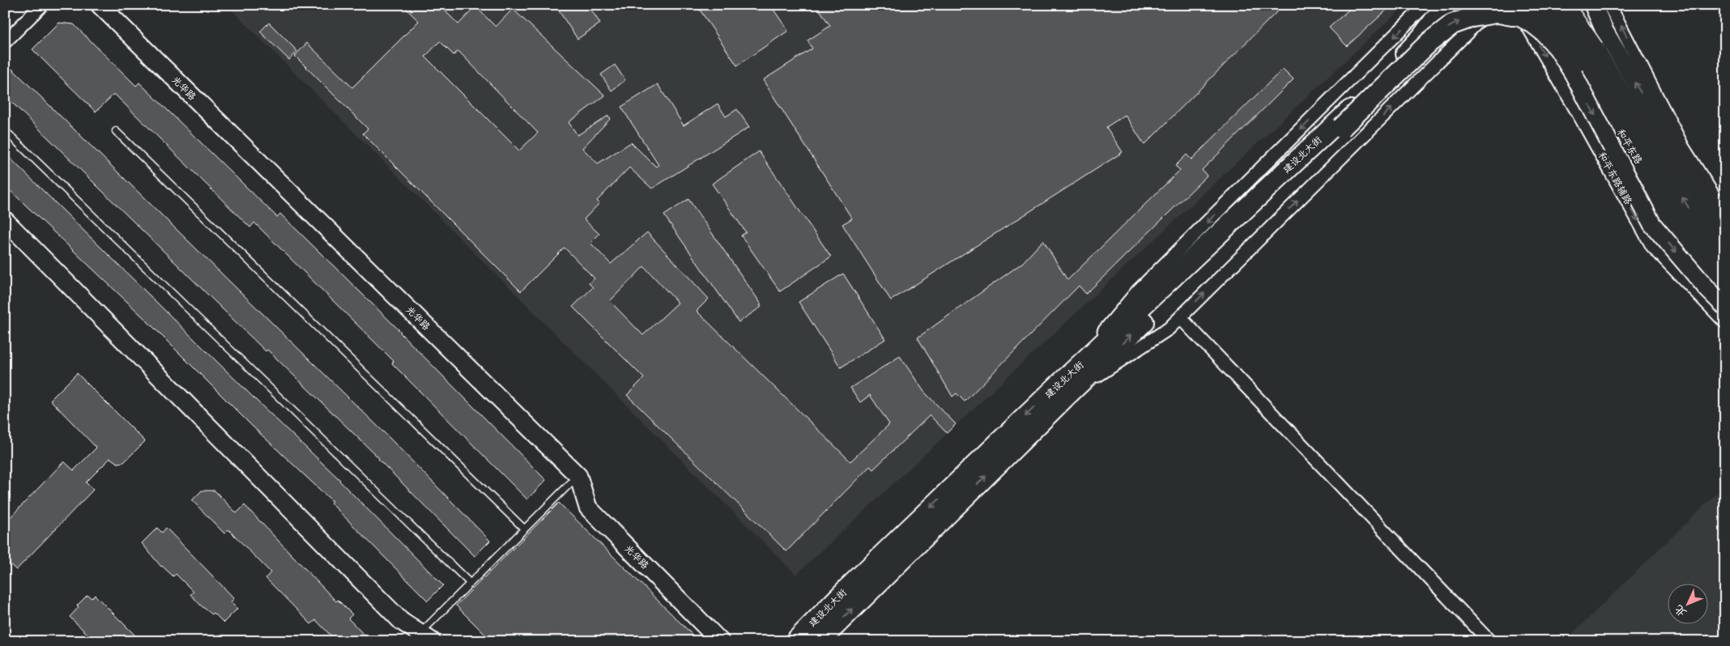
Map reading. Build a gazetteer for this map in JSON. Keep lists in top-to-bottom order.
{
  "streets": {
    "highway": ["和平东路"],
    "main road": ["建设北大街"],
    "street": ["光华路", "和平东路辅路"]
  },
  "north": "bottom left"
}
